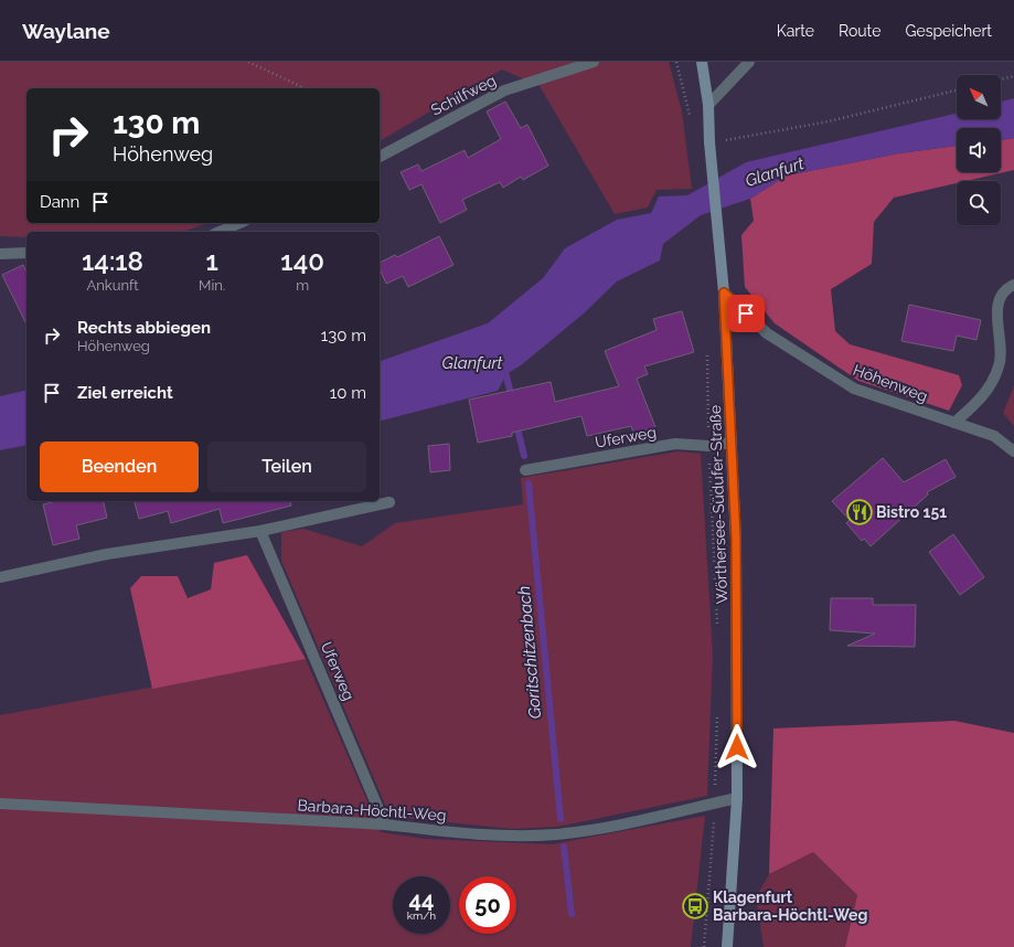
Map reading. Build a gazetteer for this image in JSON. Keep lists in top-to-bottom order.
{
  "streets": {
    "main road": ["Wörthersee-Südufer-Straße"],
    "street": [
      "Schilfweg",
      "Höhenweg",
      "Uferweg",
      "Barbara-Höchtl-Weg"
    ]
  },
  "crossings": [
    ["Höhenweg", "Wörthersee-Südufer-Straße"],
    ["Uferweg", "Wörthersee-Südufer-Straße"],
    ["Uferweg", "Barbara-Höchtl-Weg"],
    ["Wörthersee-Südufer-Straße", "Barbara-Höchtl-Weg"]
  ],
  "water": ["Glanfurt", "Goritschitzenbach"],
  "places": {
    "restaurant": ["Bistro 151"],
    "bus stop": ["Klagenfurt Barbara-Höchtl-Weg"]
  },
  "north": "top left",
  "page": {
    "header": "Waylane",
    "nav": ["Karte", "Route", "Gespeichert"],
    "turn": ["130 m", "Höhenweg"],
    "then": "Dann",
    "eta": [
      "14:18",
      "Ankunft",
      "1",
      "Min.",
      "140",
      "m"
    ],
    "list": [
      {
        "name": "Rechts abbiegen",
        "note": "Höhenweg",
        "value": "130 m"
      },
      {
        "name": "Ziel erreicht",
        "value": "10 m"
      }
    ],
    "buttons": ["Beenden", "Teilen"],
    "speed": "44 km/h",
    "limit": "50"
  }
}
